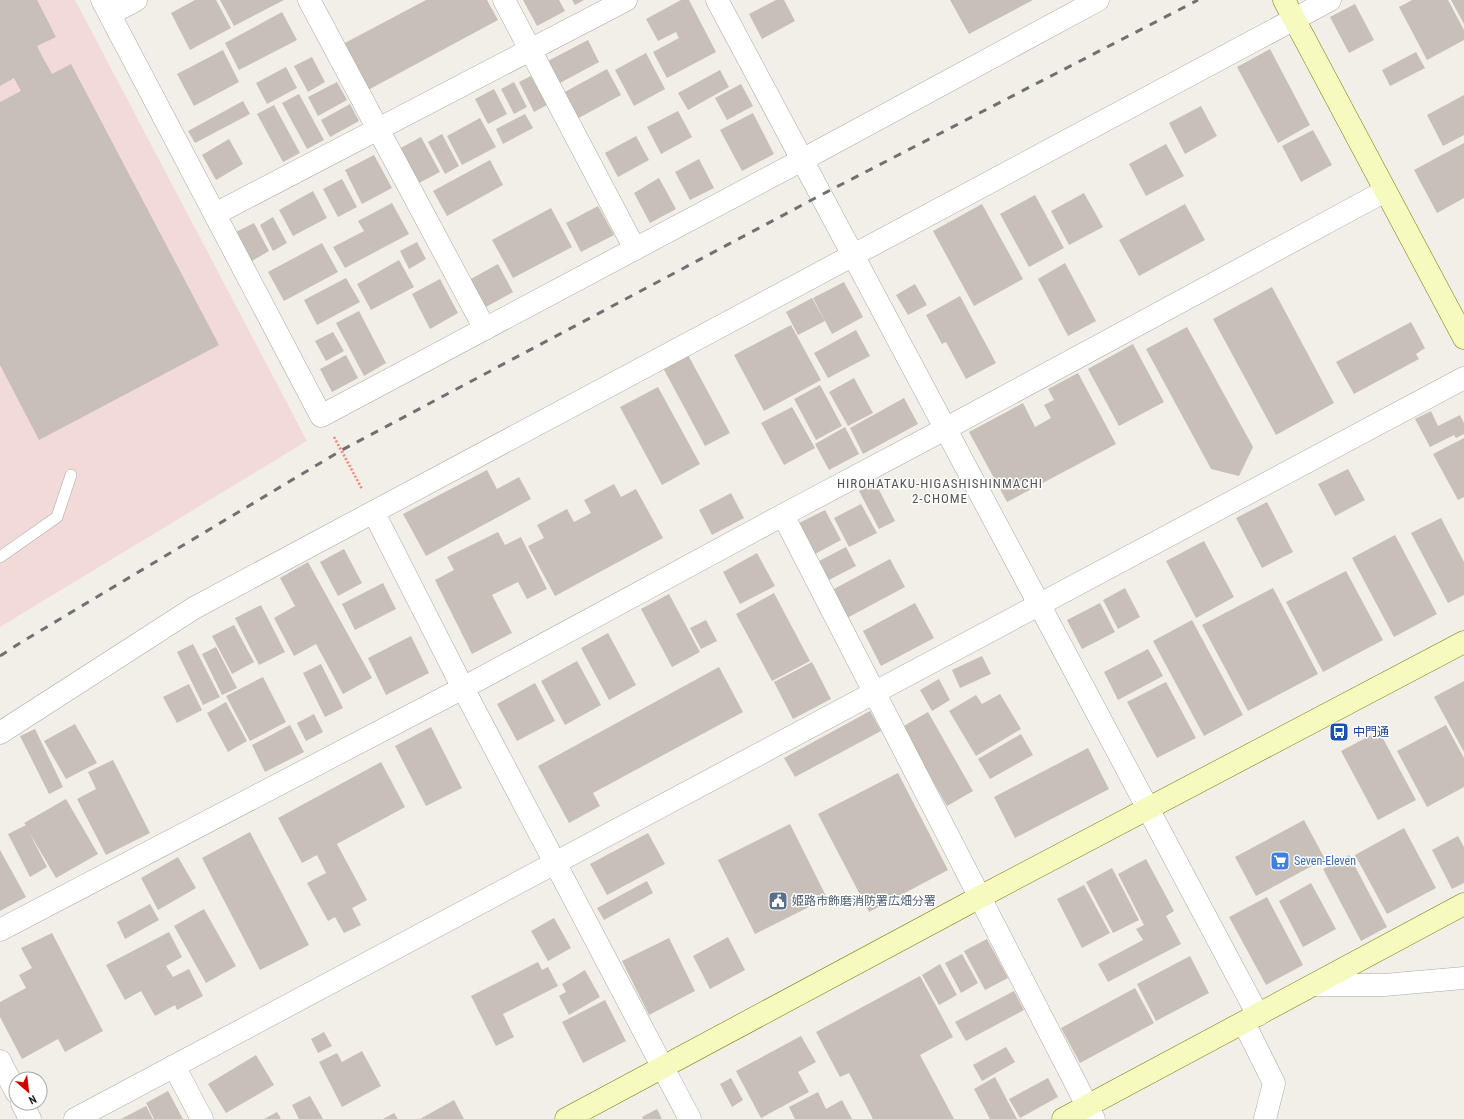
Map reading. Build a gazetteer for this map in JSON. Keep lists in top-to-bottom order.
{
  "districts": ["HIROHATAKU-HIGASHISHINMACHI 2-CHOME"],
  "places": {
    "bus stop": ["中門通"],
    "supermarket": ["Seven-Eleven"],
    "public building": ["姫路市飾磨消防署広畑分署"]
  },
  "north": "bottom right"
}
